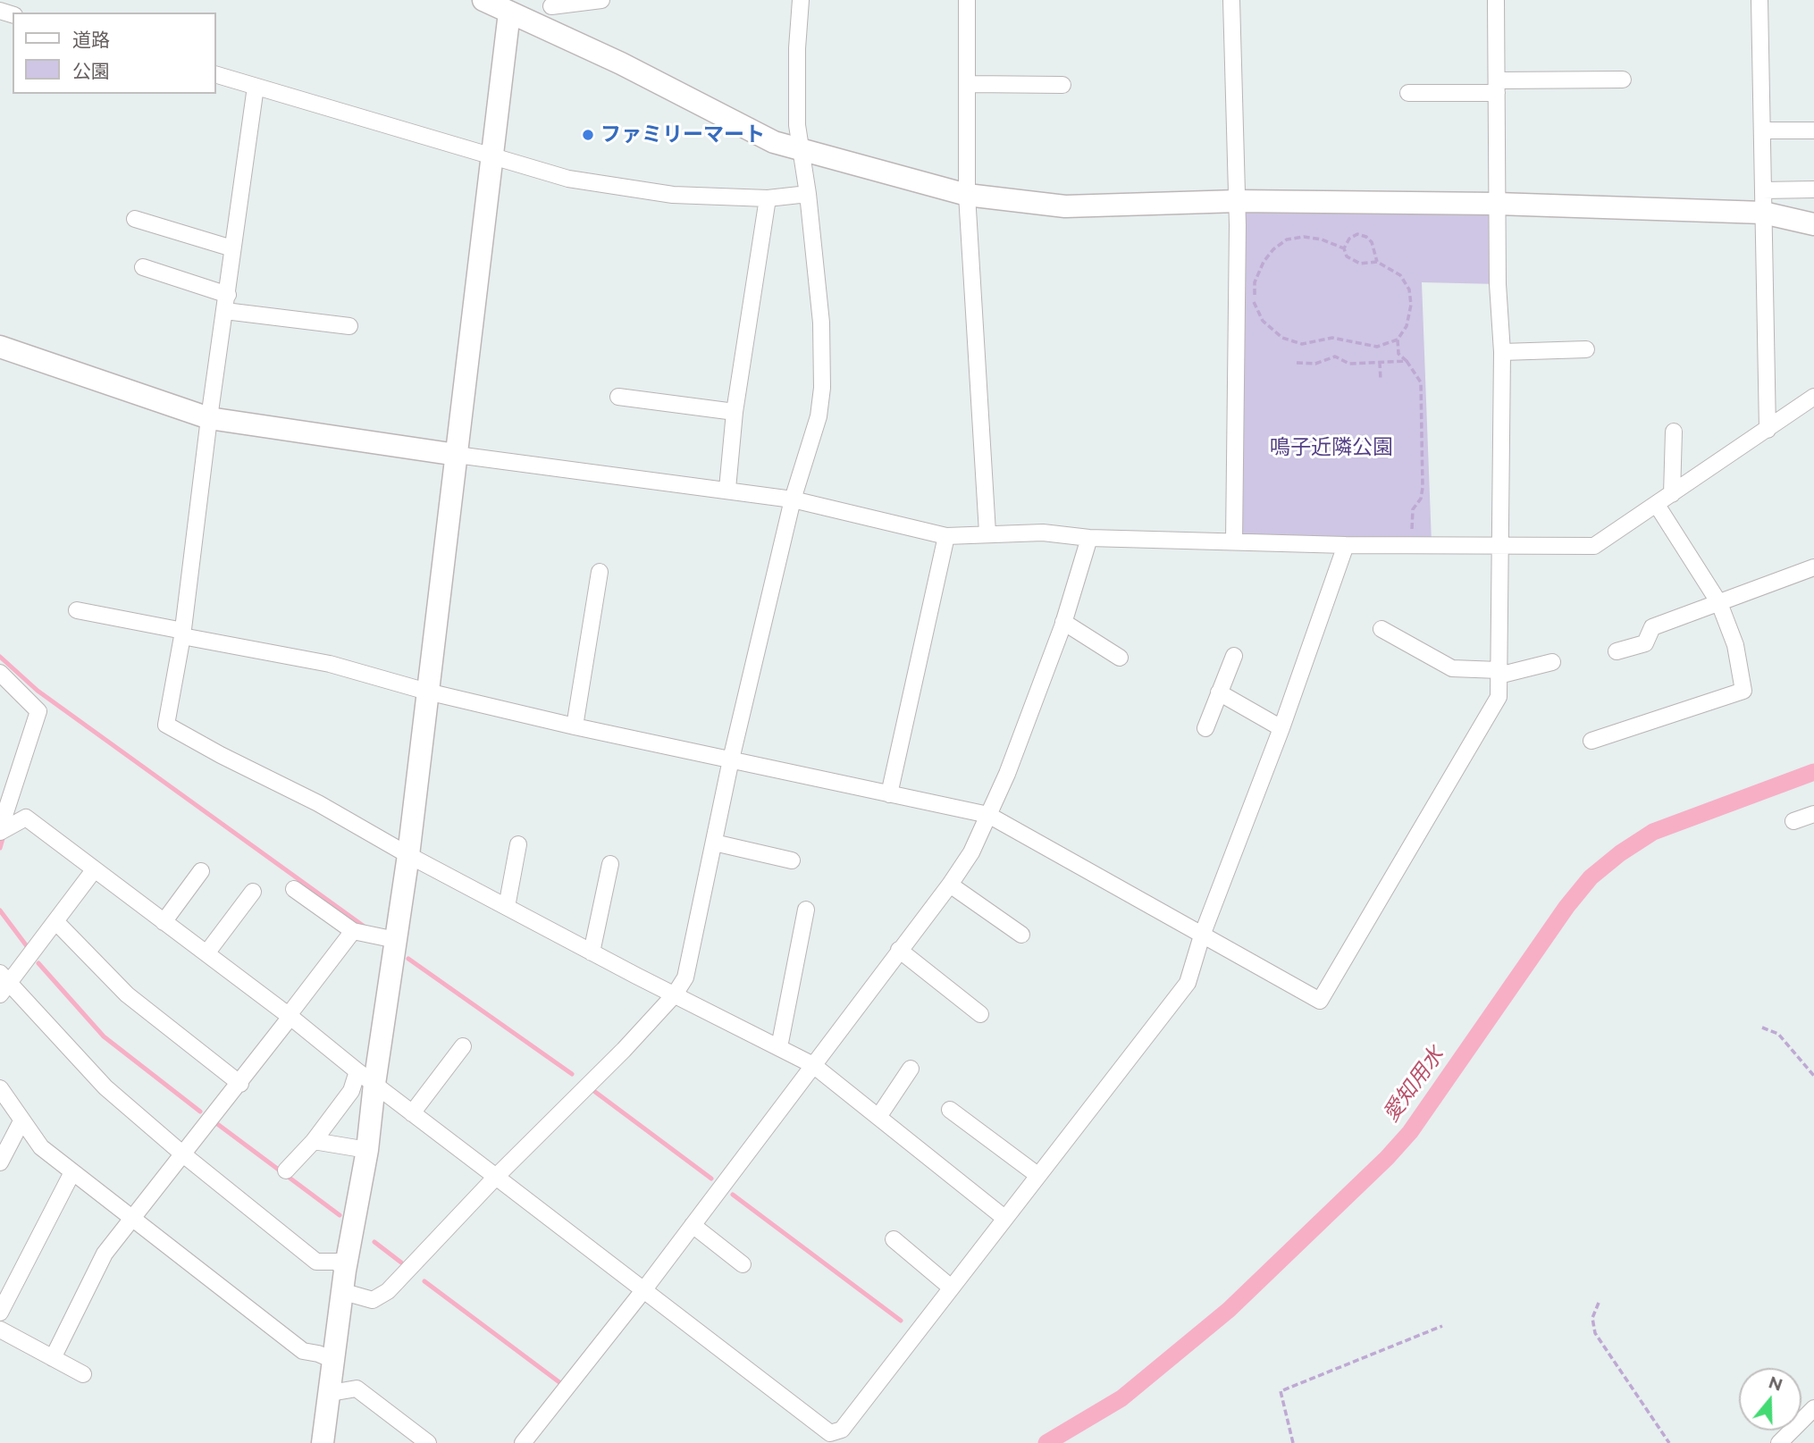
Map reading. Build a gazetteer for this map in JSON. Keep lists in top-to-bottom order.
{
  "water": ["愛知用水"],
  "parks": ["鳴子近隣公園"],
  "places": ["ファミリーマート"],
  "legend": ["道路", "公園"],
  "north": "top"
}
